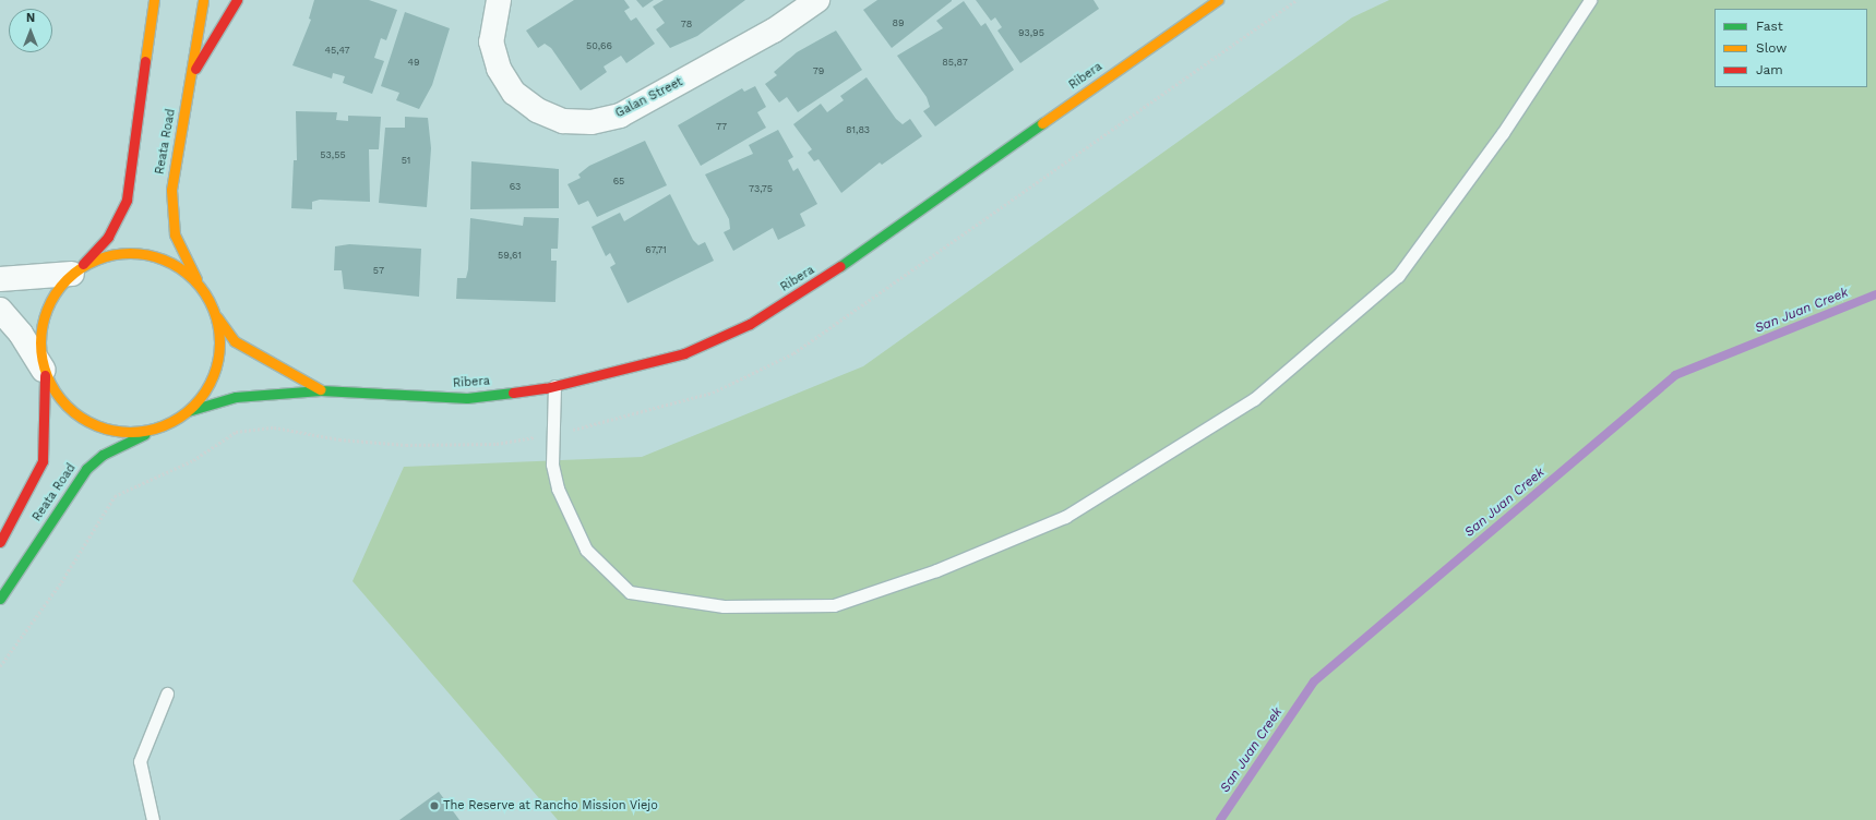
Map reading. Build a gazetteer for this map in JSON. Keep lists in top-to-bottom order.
{
  "streets": {
    "street": ["Ribera", "Galan Street", "Reata Road"]
  },
  "crossings": [
    ["Ribera", "Reata Road"]
  ],
  "water": ["San Juan Creek"],
  "places": ["The Reserve at Rancho Mission Viejo"],
  "house_numbers": [
    "89",
    "78",
    "93,95",
    "50,66",
    "45,47",
    "49",
    "85,87",
    "79",
    "77",
    "81,83",
    "53,55",
    "51",
    "65",
    "63",
    "73,75",
    "67,71",
    "59,61",
    "57"
  ],
  "legend": ["Fast", "Slow", "Jam"],
  "north": "top"
}
